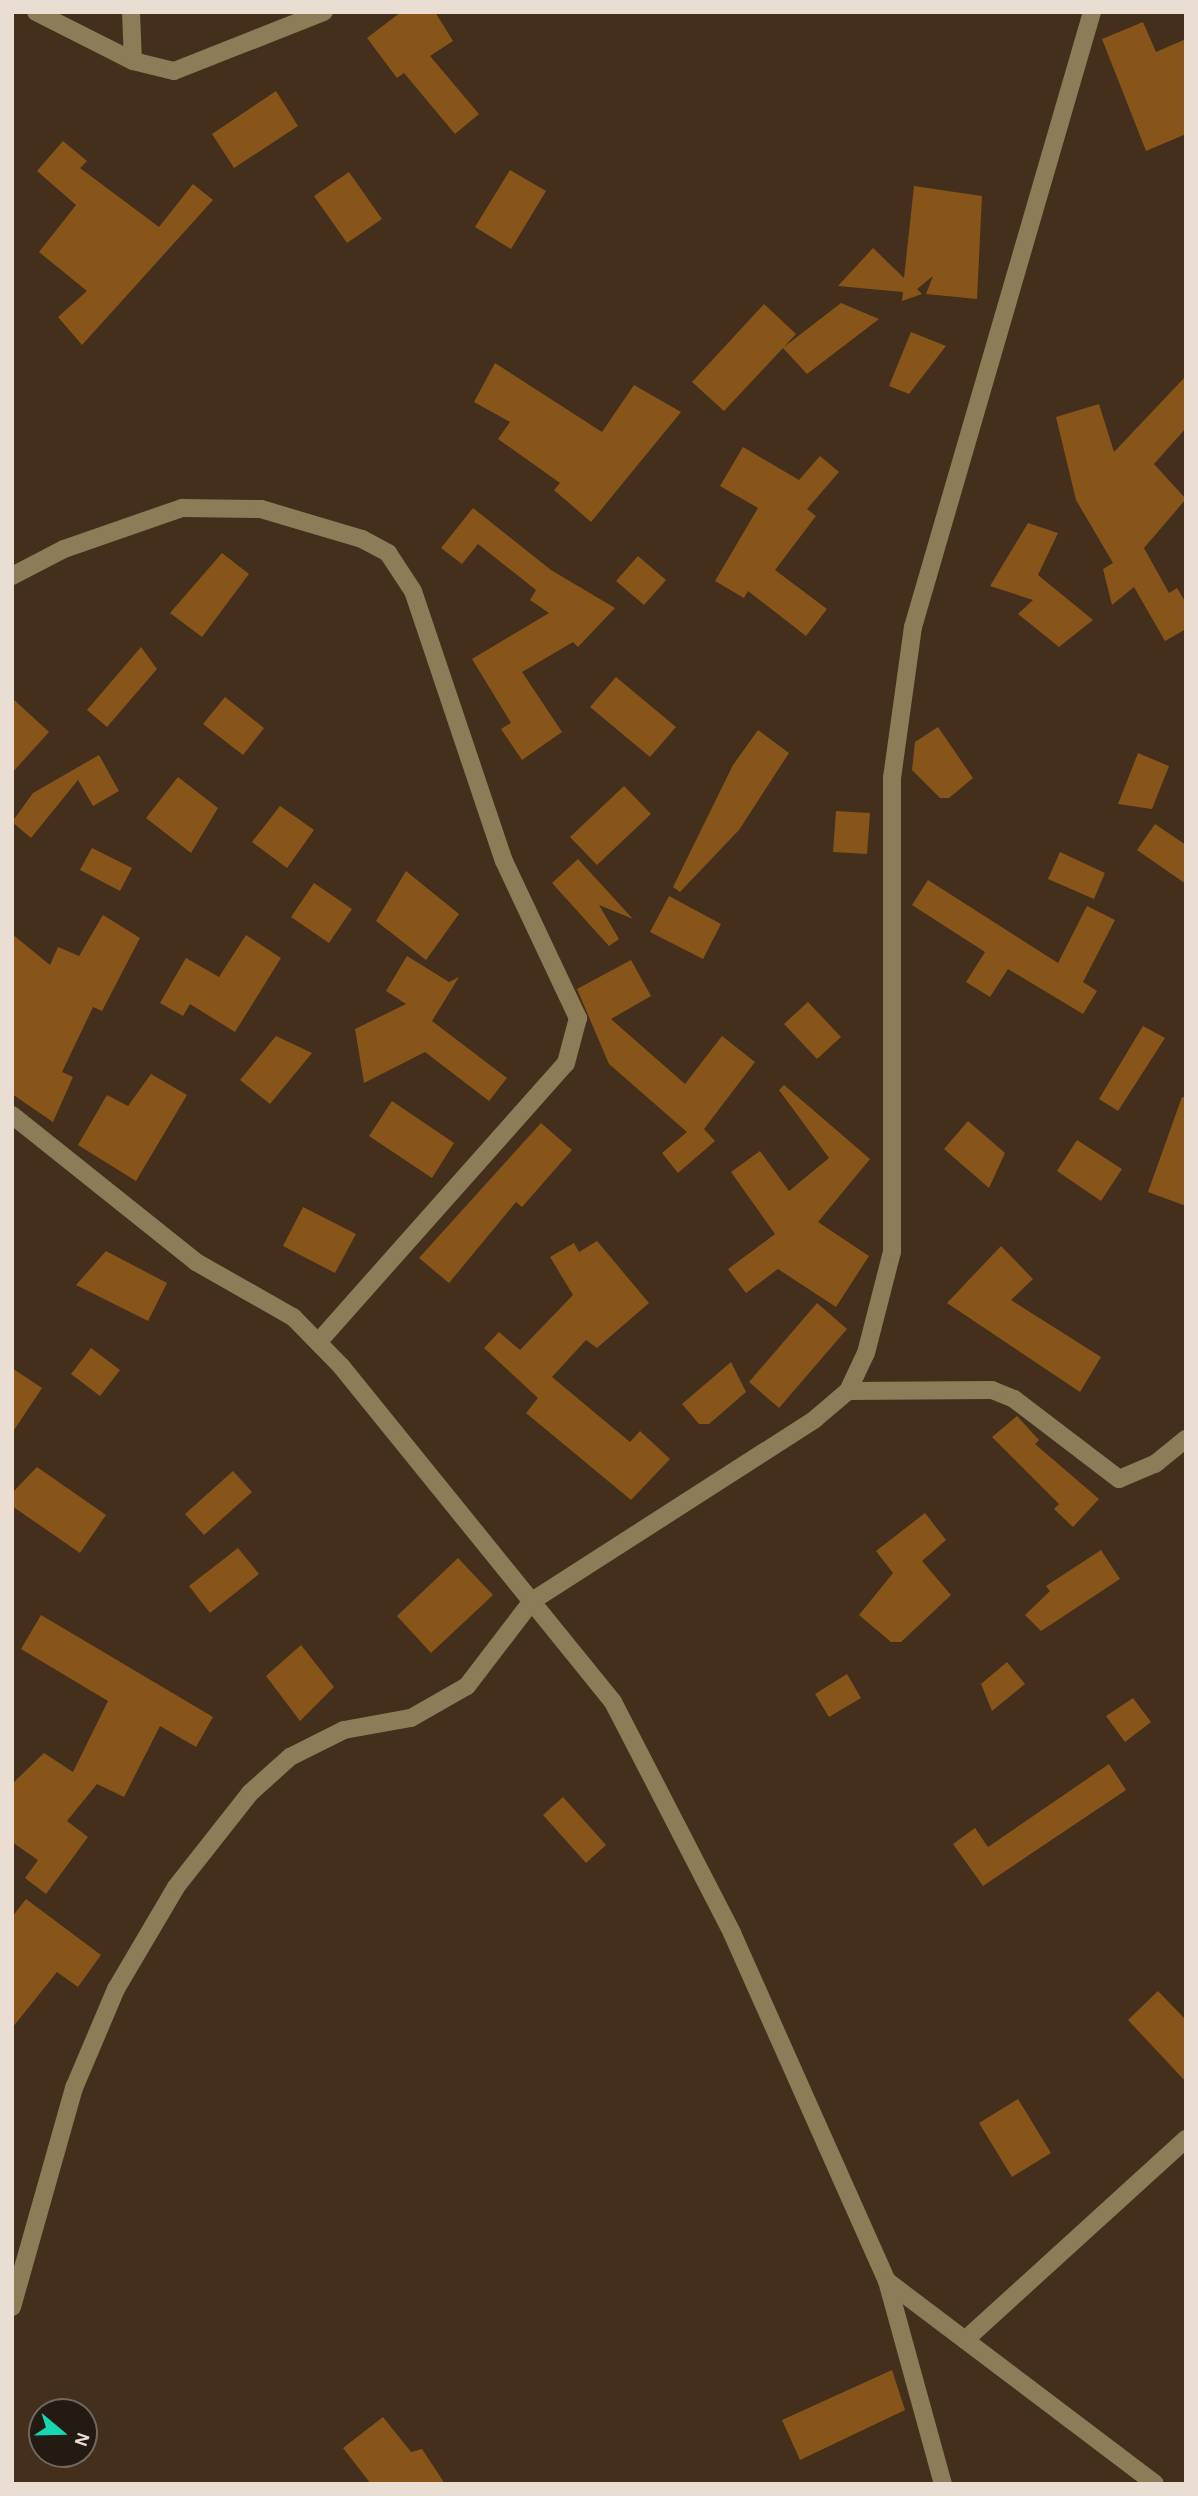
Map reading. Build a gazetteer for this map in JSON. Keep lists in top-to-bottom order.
{
  "north": "right"
}
